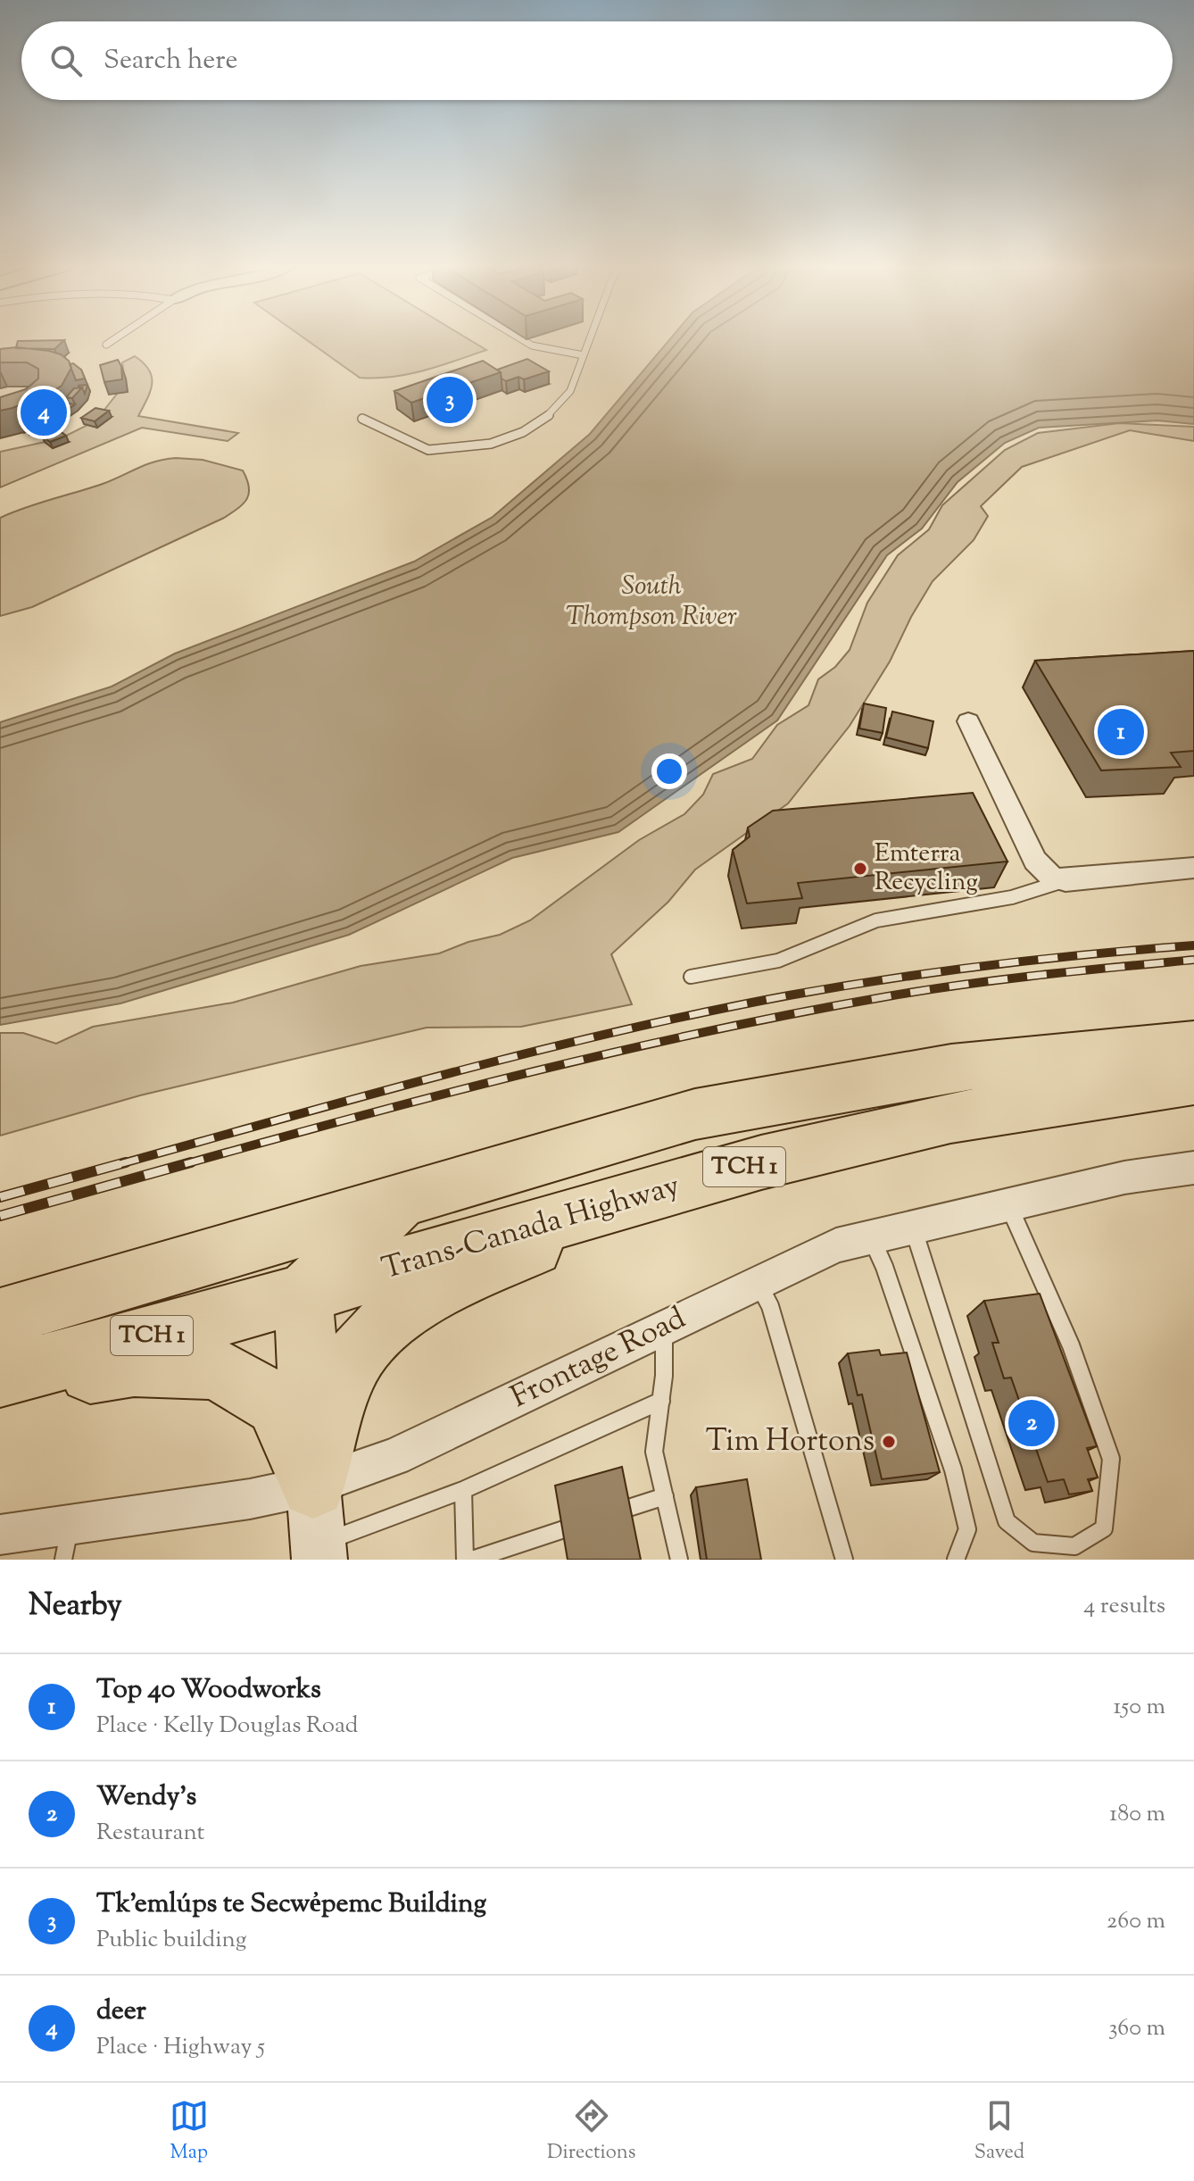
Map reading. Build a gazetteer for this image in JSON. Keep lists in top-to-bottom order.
{
  "streets": {
    "highway": ["TCH 1", "Trans-Canada Highway"],
    "street": ["Frontage Road"]
  },
  "water": ["South Thompson River"],
  "places": ["Emterra Recycling", "Tim Hortons"],
  "page": {
    "search": "Search here",
    "pins": [
      "3",
      "4",
      "1",
      "2"
    ],
    "heading": ["Nearby", "4 results"],
    "list": [
      {
        "mark": "1",
        "name": "Top 40 Woodworks",
        "note": "Place · Kelly Douglas Road",
        "value": "150 m"
      },
      {
        "mark": "2",
        "name": "Wendy's",
        "note": "Restaurant",
        "value": "180 m"
      },
      {
        "mark": "3",
        "name": "Tk’emlúps te Secwe̓pemc Building",
        "note": "Public building",
        "value": "260 m"
      },
      {
        "mark": "4",
        "name": "deer",
        "note": "Place · Highway 5",
        "value": "360 m"
      }
    ],
    "nav": ["Map", "Directions", "Saved"]
  }
}
